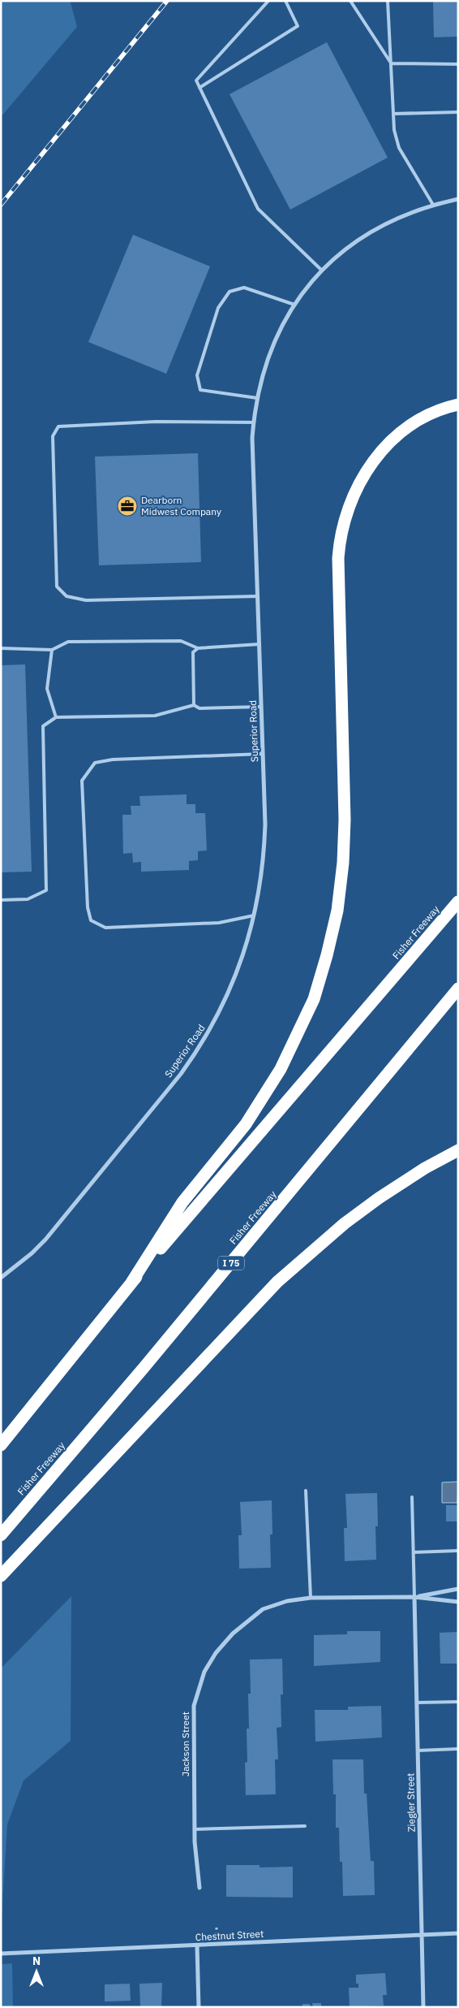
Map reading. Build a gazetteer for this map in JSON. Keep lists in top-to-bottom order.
{
  "streets": {
    "highway": ["Fisher Freeway", "I 75"],
    "street": [
      "Superior Road",
      "Jackson Street",
      "Ziegler Street",
      "Chestnut Street"
    ]
  },
  "crossings": [
    ["Jackson Street", "Ziegler Street"],
    ["Ziegler Street", "Chestnut Street"]
  ],
  "places": {
    "office": ["Dearborn Midwest Company"]
  },
  "north": "top"
}
